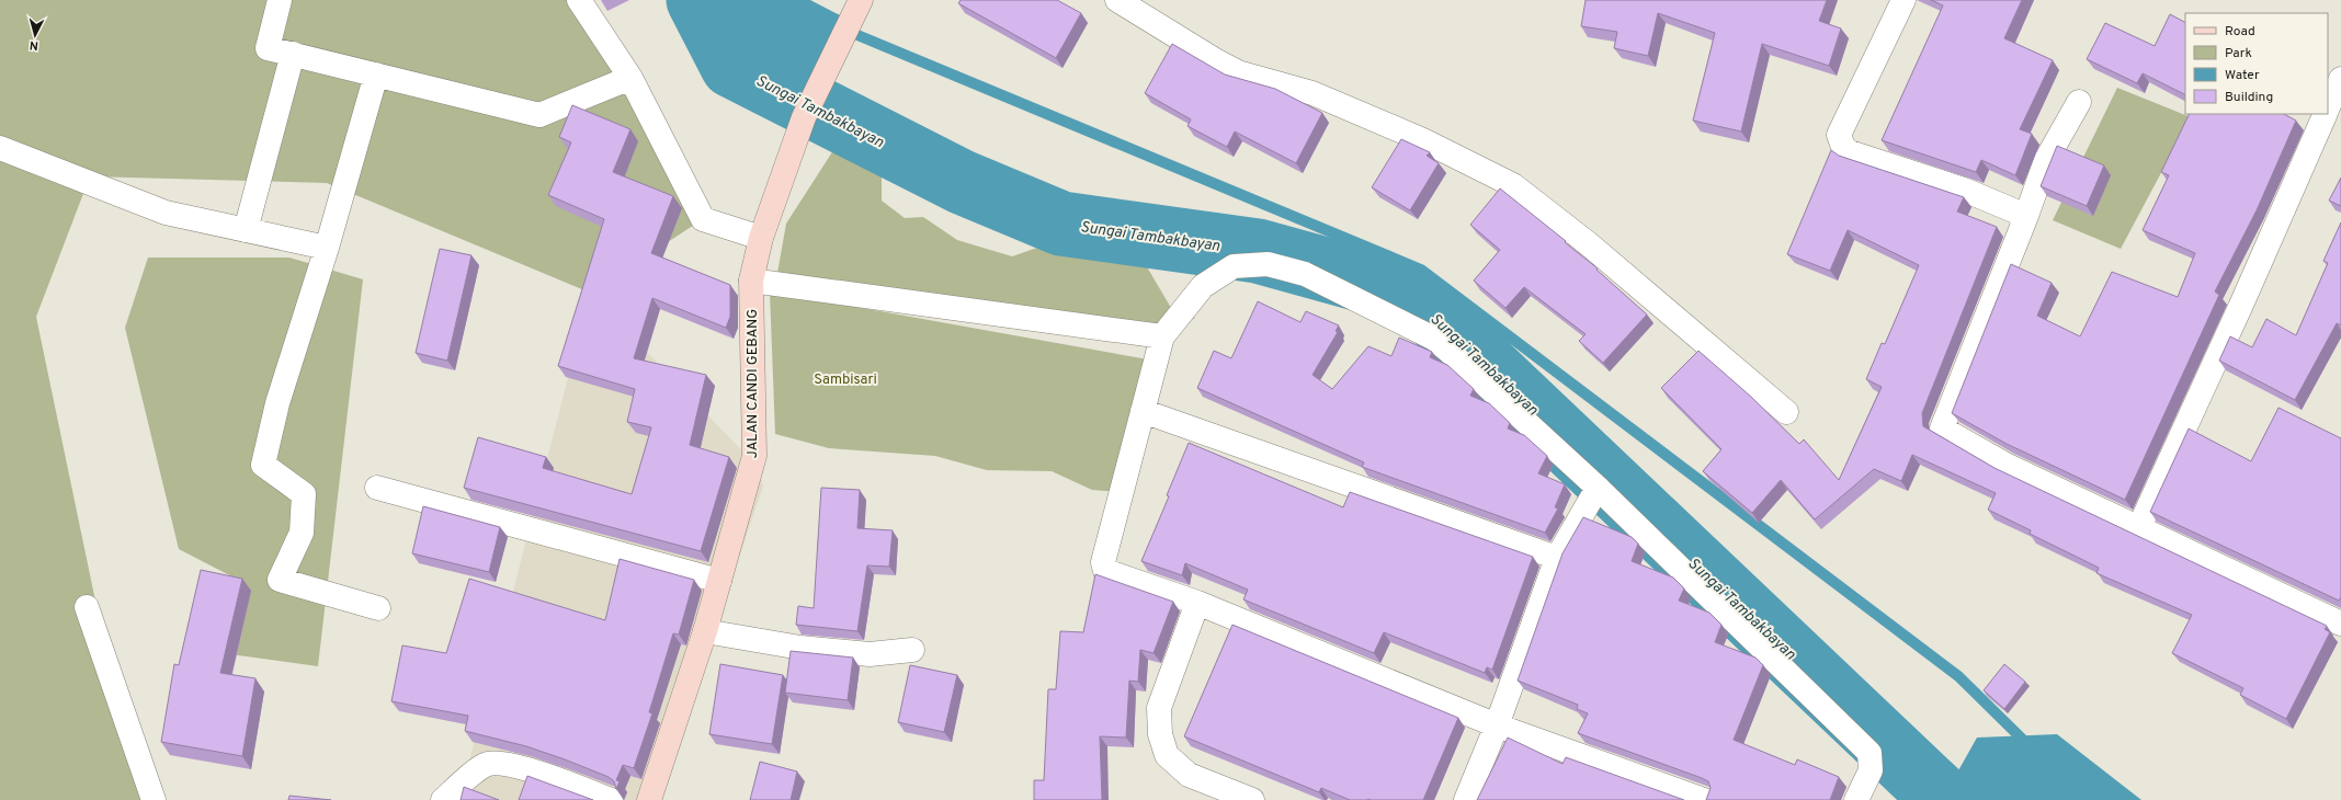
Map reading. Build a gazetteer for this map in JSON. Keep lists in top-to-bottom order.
{
  "streets": {
    "main road": ["JALAN CANDI GEBANG"]
  },
  "water": ["Sungai Tambakbayan"],
  "parks": ["Sambisari"],
  "legend": [
    "Road",
    "Park",
    "Water",
    "Building"
  ],
  "north": "bottom"
}
